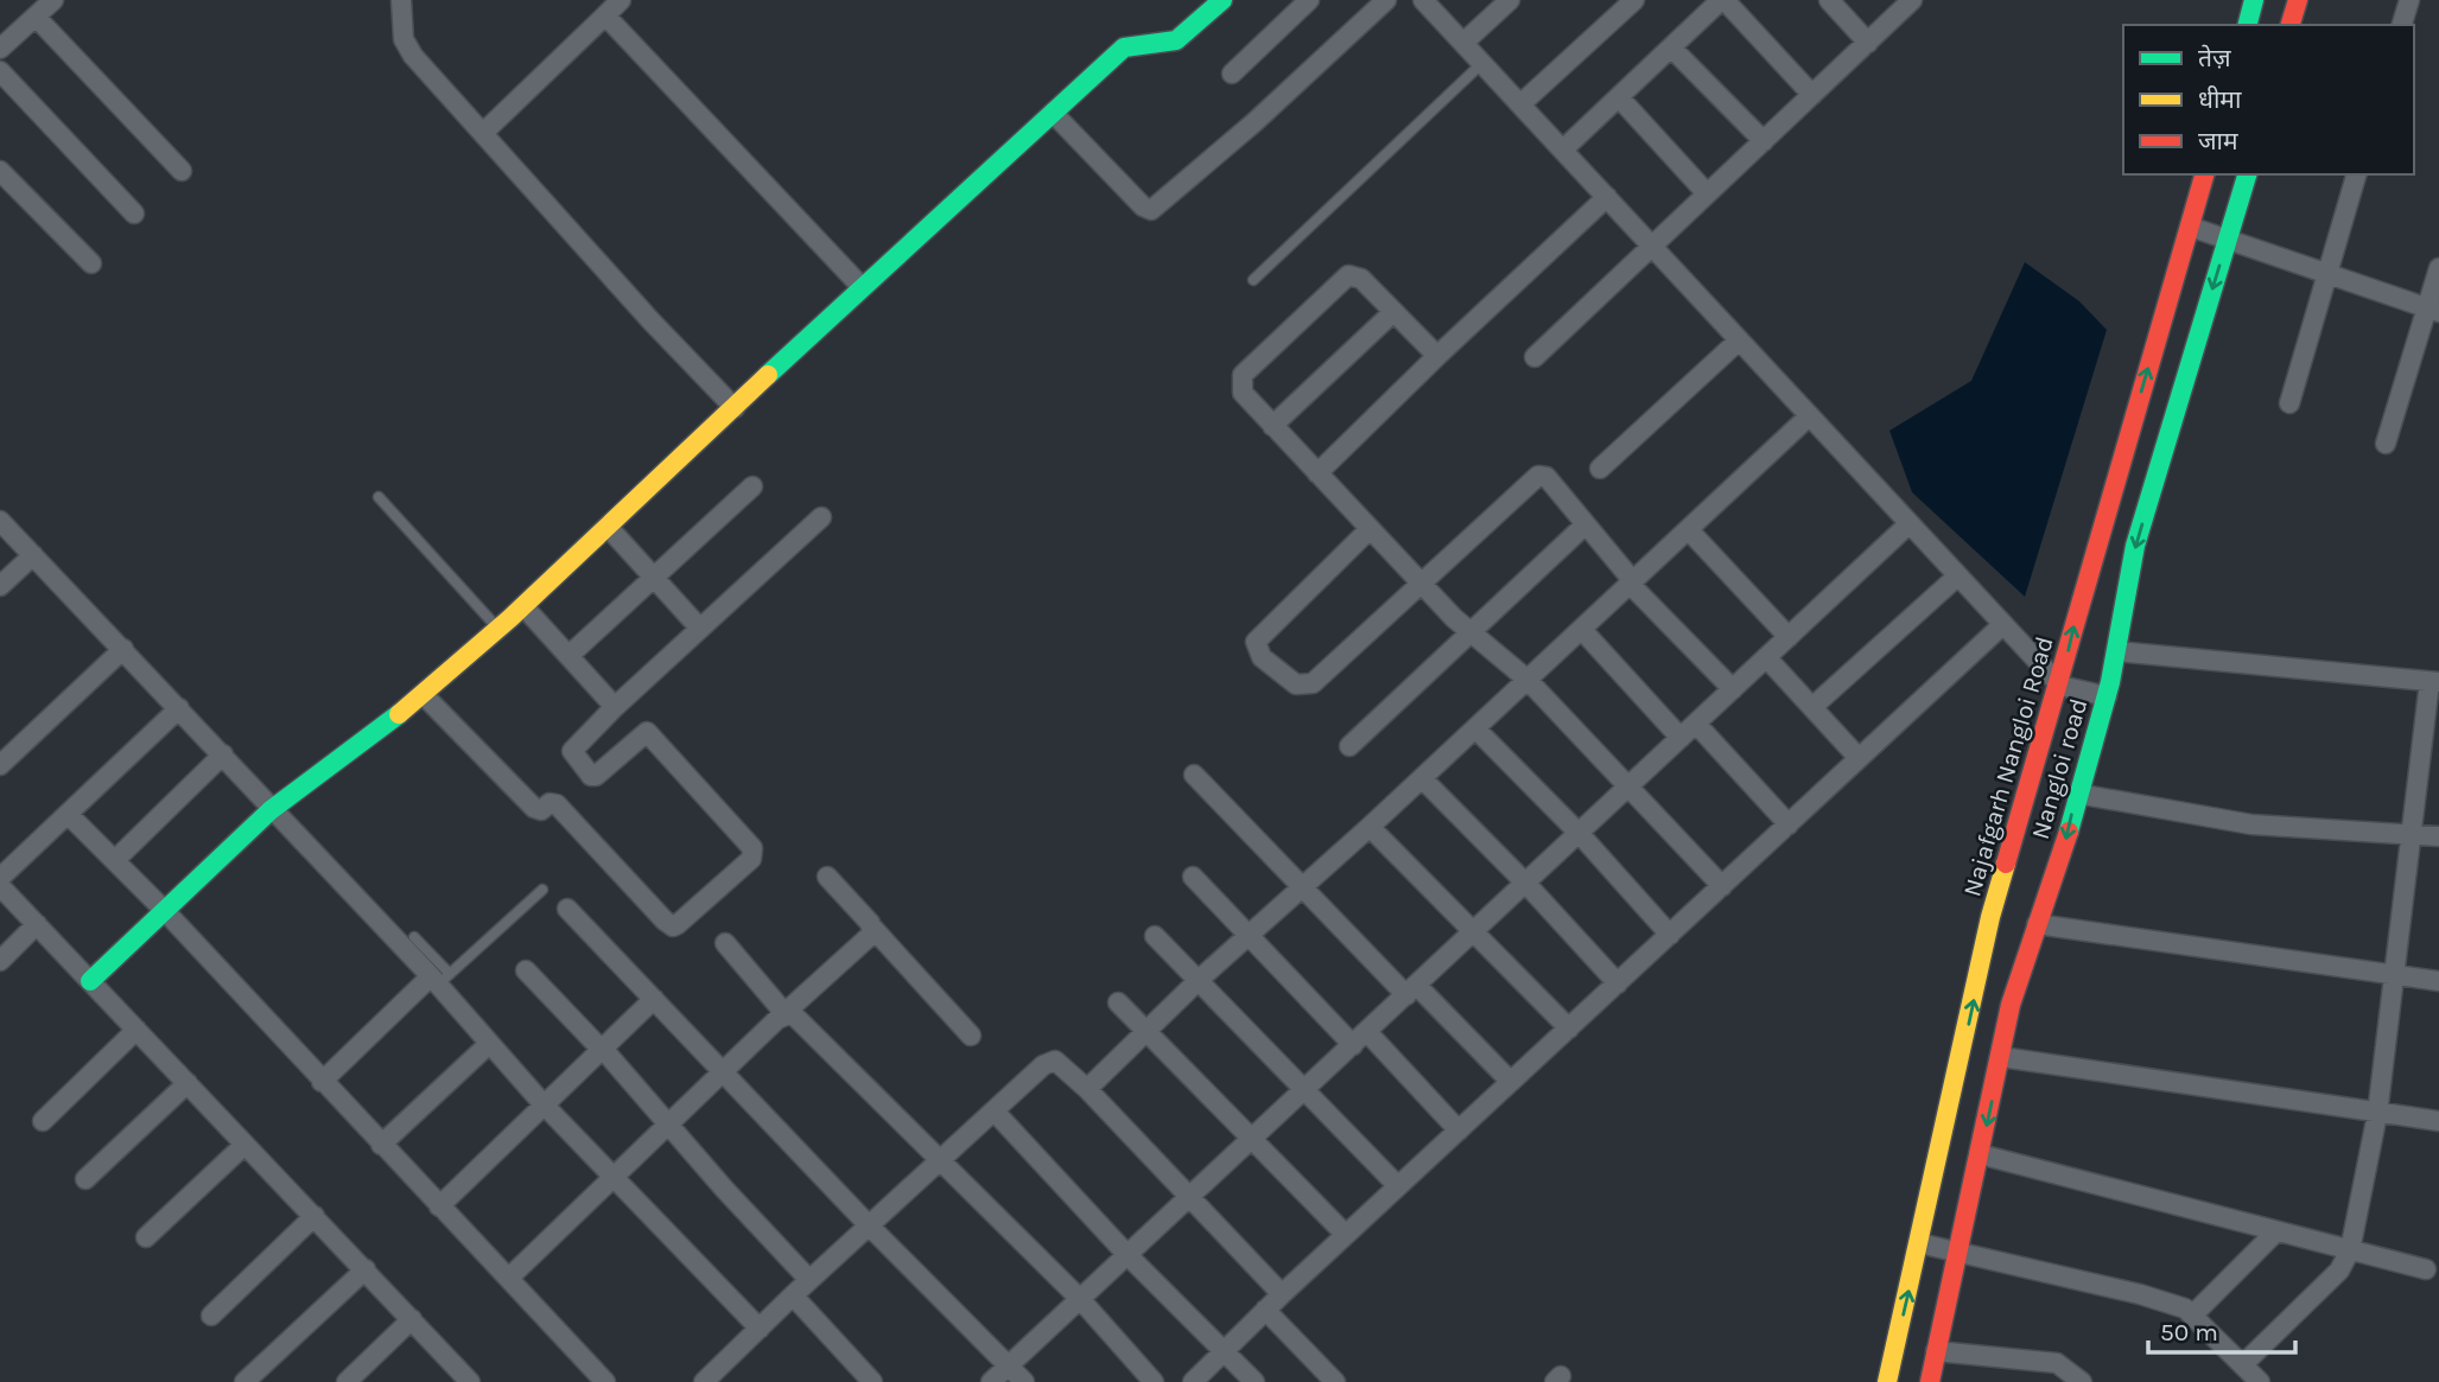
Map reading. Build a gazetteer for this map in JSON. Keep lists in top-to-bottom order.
{
  "streets": {
    "main road": ["Najafgarh Nangloi Road", "Nangloi road"]
  },
  "one_way": ["Najafgarh Nangloi Road", "Nangloi road"],
  "legend": ["तेज़", "धीमा", "जाम"],
  "scale_bar": "50 m"
}
